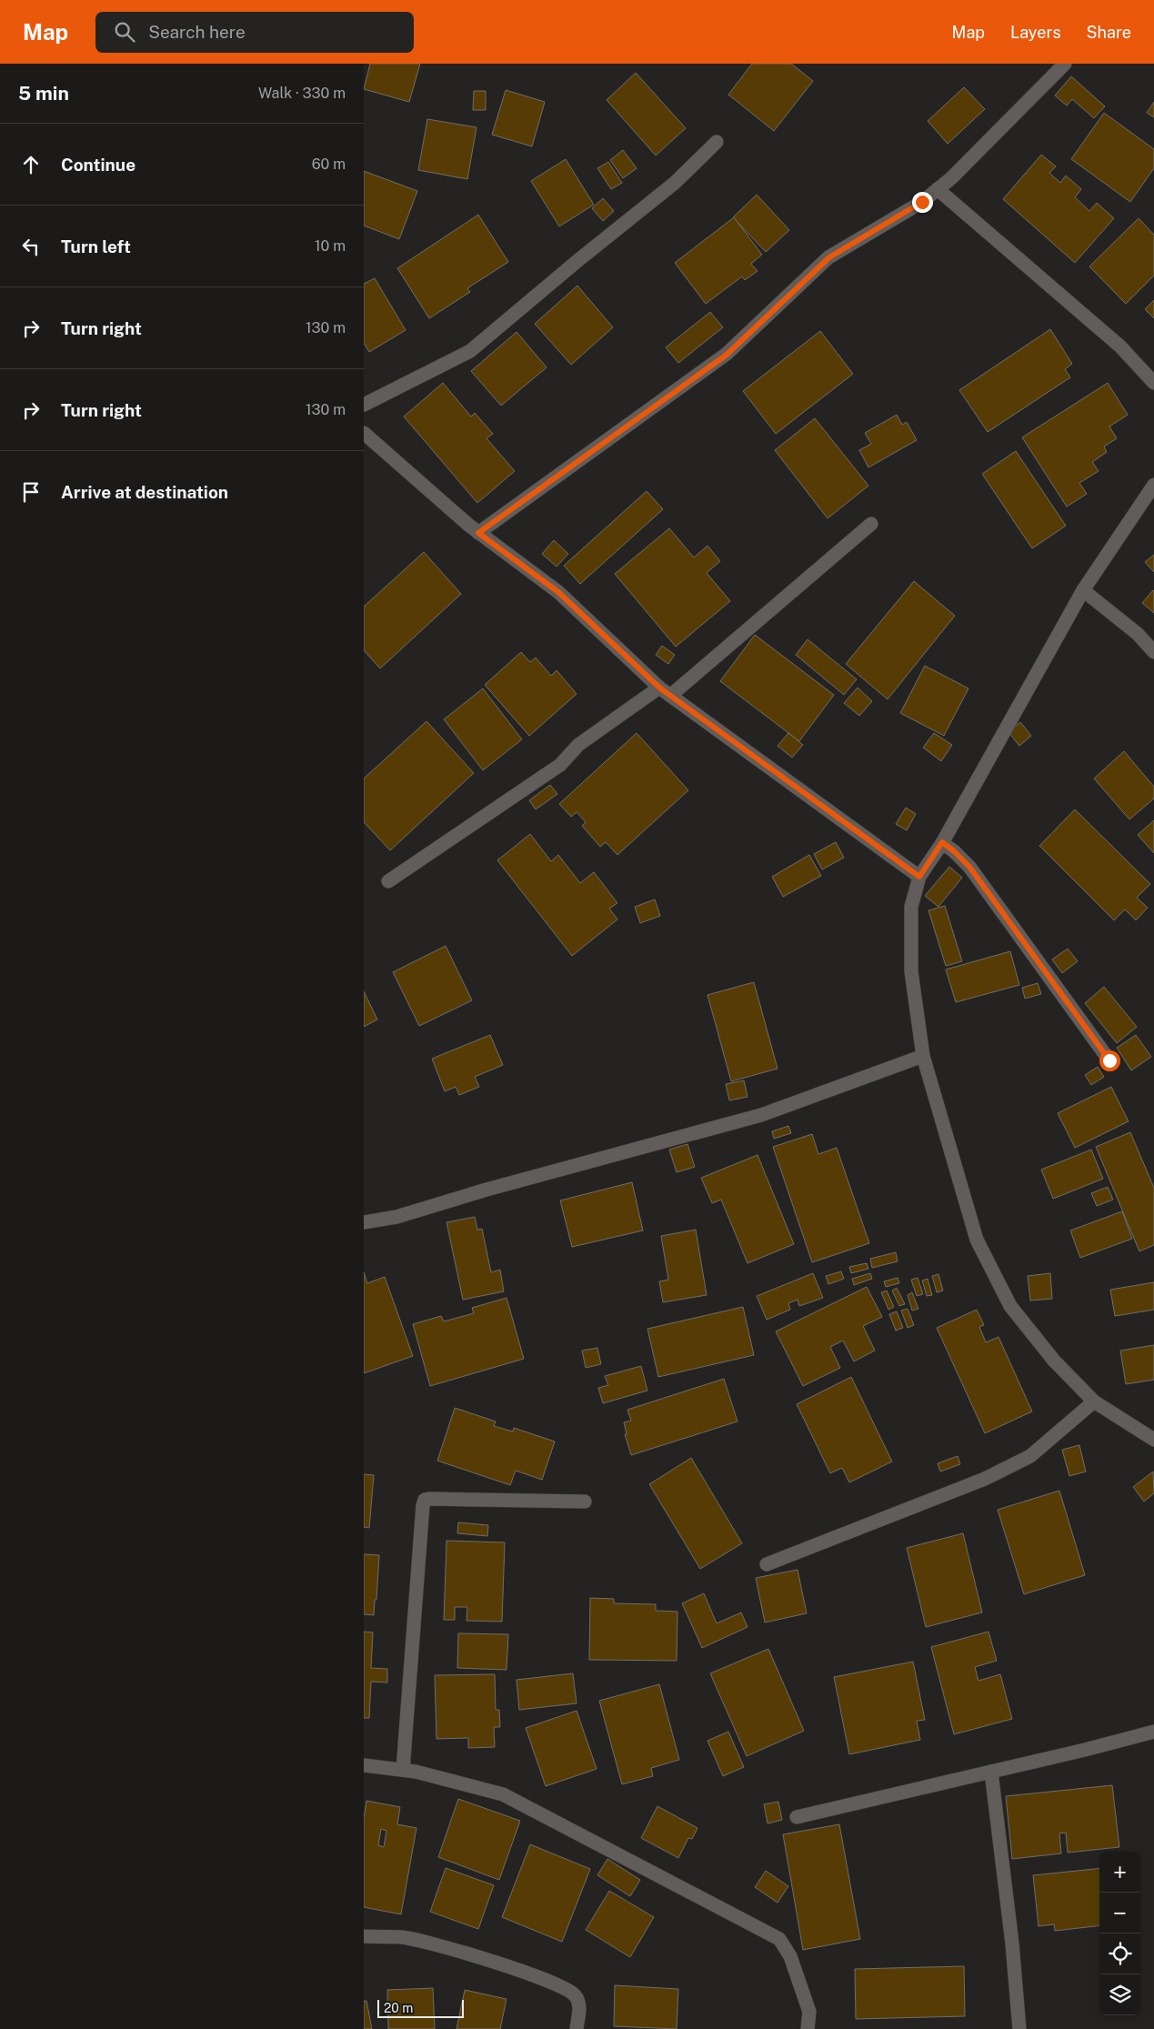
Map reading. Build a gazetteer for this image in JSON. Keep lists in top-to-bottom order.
{
  "scale_bar": "20 m",
  "page": {
    "header": "Map",
    "search": "Search here",
    "nav": ["Map", "Layers", "Share"],
    "heading": ["5 min", "Walk · 330 m"],
    "list": [
      ["Continue", "60 m"],
      ["Turn left", "10 m"],
      ["Turn right", "130 m"],
      ["Turn right", "130 m"],
      "Arrive at destination"
    ],
    "map_buttons": ["+", "−"],
    "scale": "20 m"
  }
}
